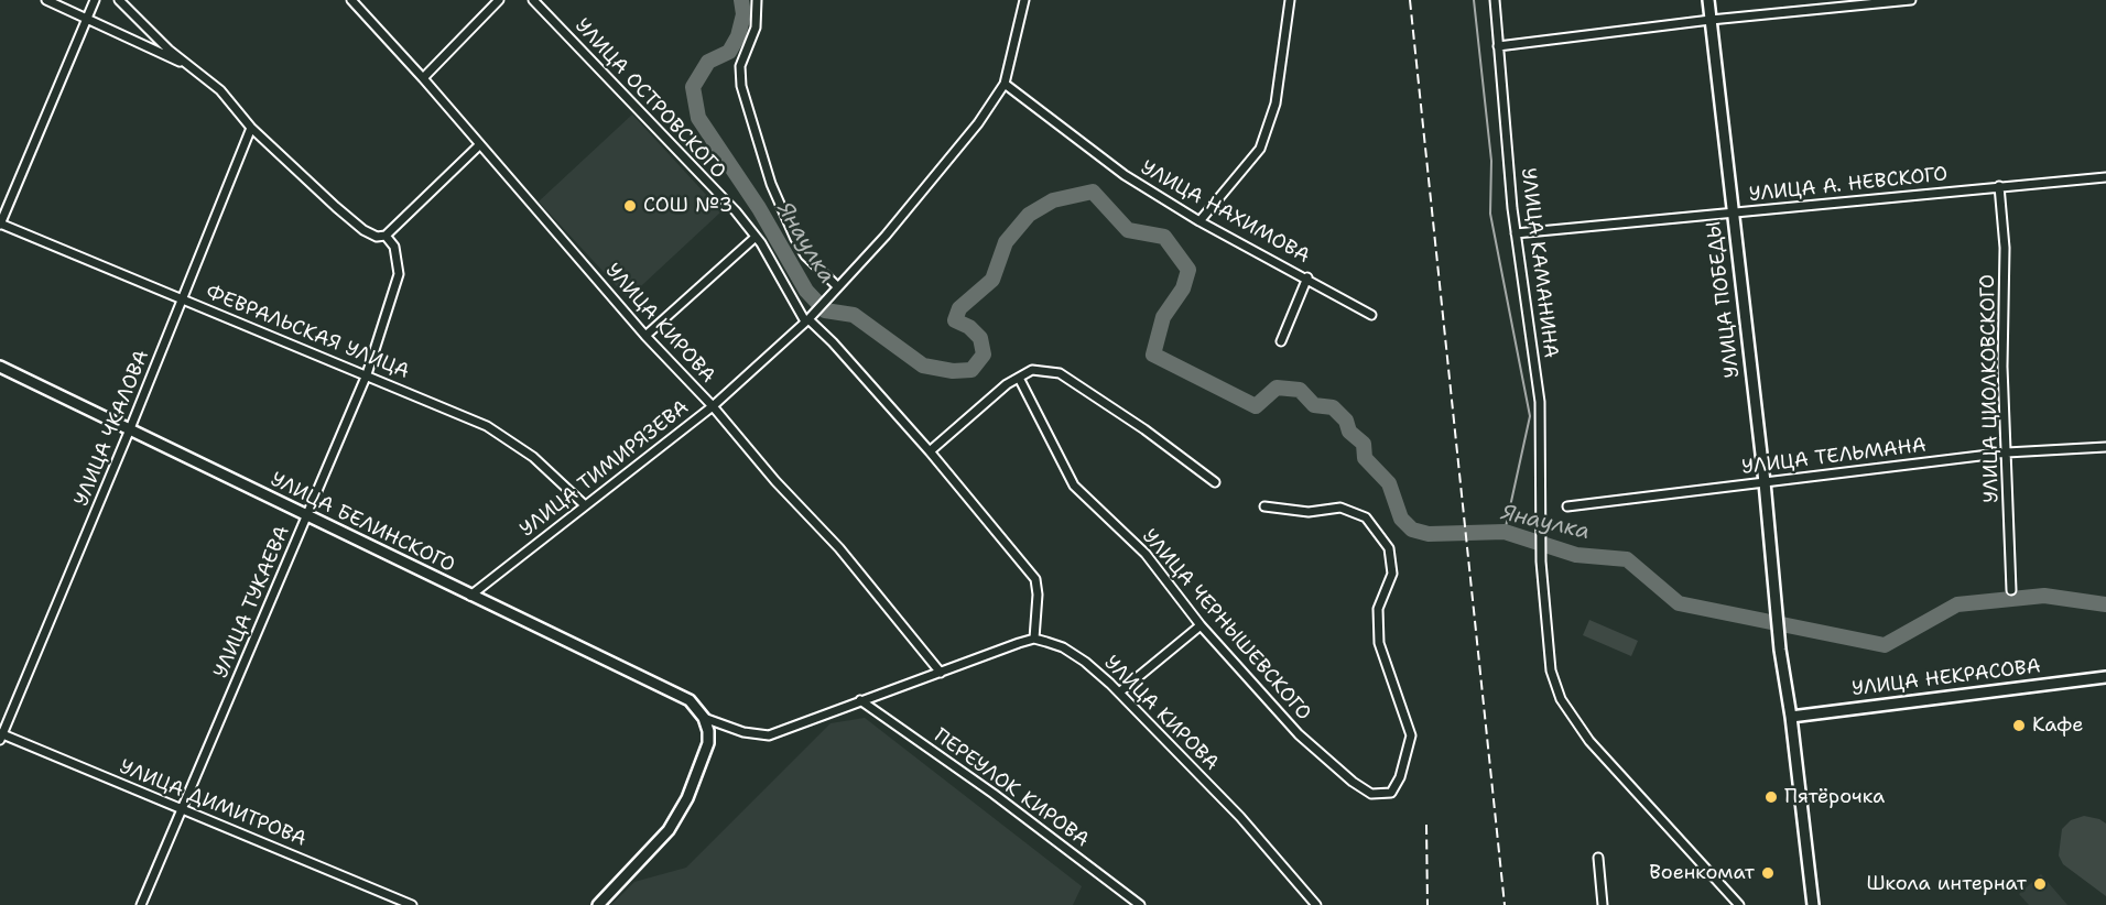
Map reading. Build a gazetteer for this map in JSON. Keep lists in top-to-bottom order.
{
  "streets": {
    "street": [
      "УЛИЦА ОСТРОВСКОГО",
      "УЛИЦА А. НЕВСКОГО",
      "УЛИЦА НАХИМОВА",
      "УЛИЦА КАМАНИНА",
      "УЛИЦА ПОБЕДЫ",
      "УЛИЦА КИРОВА",
      "ФЕВРАЛЬСКАЯ УЛИЦА",
      "УЛИЦА ЦИОЛКОВСКОГО",
      "УЛИЦА ЧКАЛОВА",
      "УЛИЦА ТЕЛЬМАНА",
      "УЛИЦА ТИМИРЯЗЕВА",
      "УЛИЦА БЕЛИНСКОГО",
      "УЛИЦА ТУКАЕВА",
      "УЛИЦА ЧЕРНЫШЕВСКОГО",
      "УЛИЦА НЕКРАСОВА",
      "ПЕРЕУЛОК КИРОВА",
      "УЛИЦА ДИМИТРОВА"
    ]
  },
  "crossings": [
    ["УЛИЦА ОСТРОВСКОГО", "УЛИЦА КИРОВА"],
    ["УЛИЦА ОСТРОВСКОГО", "УЛИЦА ТИМИРЯЗЕВА"],
    ["УЛИЦА А. НЕВСКОГО", "УЛИЦА КАМАНИНА"],
    ["УЛИЦА А. НЕВСКОГО", "УЛИЦА ПОБЕДЫ"],
    ["УЛИЦА А. НЕВСКОГО", "УЛИЦА ЦИОЛКОВСКОГО"],
    ["УЛИЦА ПОБЕДЫ", "УЛИЦА ТЕЛЬМАНА"],
    ["УЛИЦА ПОБЕДЫ", "УЛИЦА НЕКРАСОВА"],
    ["УЛИЦА КИРОВА", "УЛИЦА ТИМИРЯЗЕВА"],
    ["ФЕВРАЛЬСКАЯ УЛИЦА", "УЛИЦА ЧКАЛОВА"],
    ["ФЕВРАЛЬСКАЯ УЛИЦА", "УЛИЦА ТИМИРЯЗЕВА"],
    ["ФЕВРАЛЬСКАЯ УЛИЦА", "УЛИЦА ТУКАЕВА"],
    ["УЛИЦА ЦИОЛКОВСКОГО", "УЛИЦА ТЕЛЬМАНА"],
    ["УЛИЦА ЧКАЛОВА", "УЛИЦА БЕЛИНСКОГО"],
    ["УЛИЦА ЧКАЛОВА", "УЛИЦА ДИМИТРОВА"],
    ["УЛИЦА ТИМИРЯЗЕВА", "УЛИЦА БЕЛИНСКОГО"],
    ["УЛИЦА БЕЛИНСКОГО", "УЛИЦА ТУКАЕВА"],
    ["УЛИЦА ТУКАЕВА", "УЛИЦА ДИМИТРОВА"]
  ],
  "water": ["Янаулка"],
  "places": [
    "СОШ №3",
    "Кафе",
    "Пятёрочка",
    "Военкомат",
    "Школа интернат"
  ]
}
